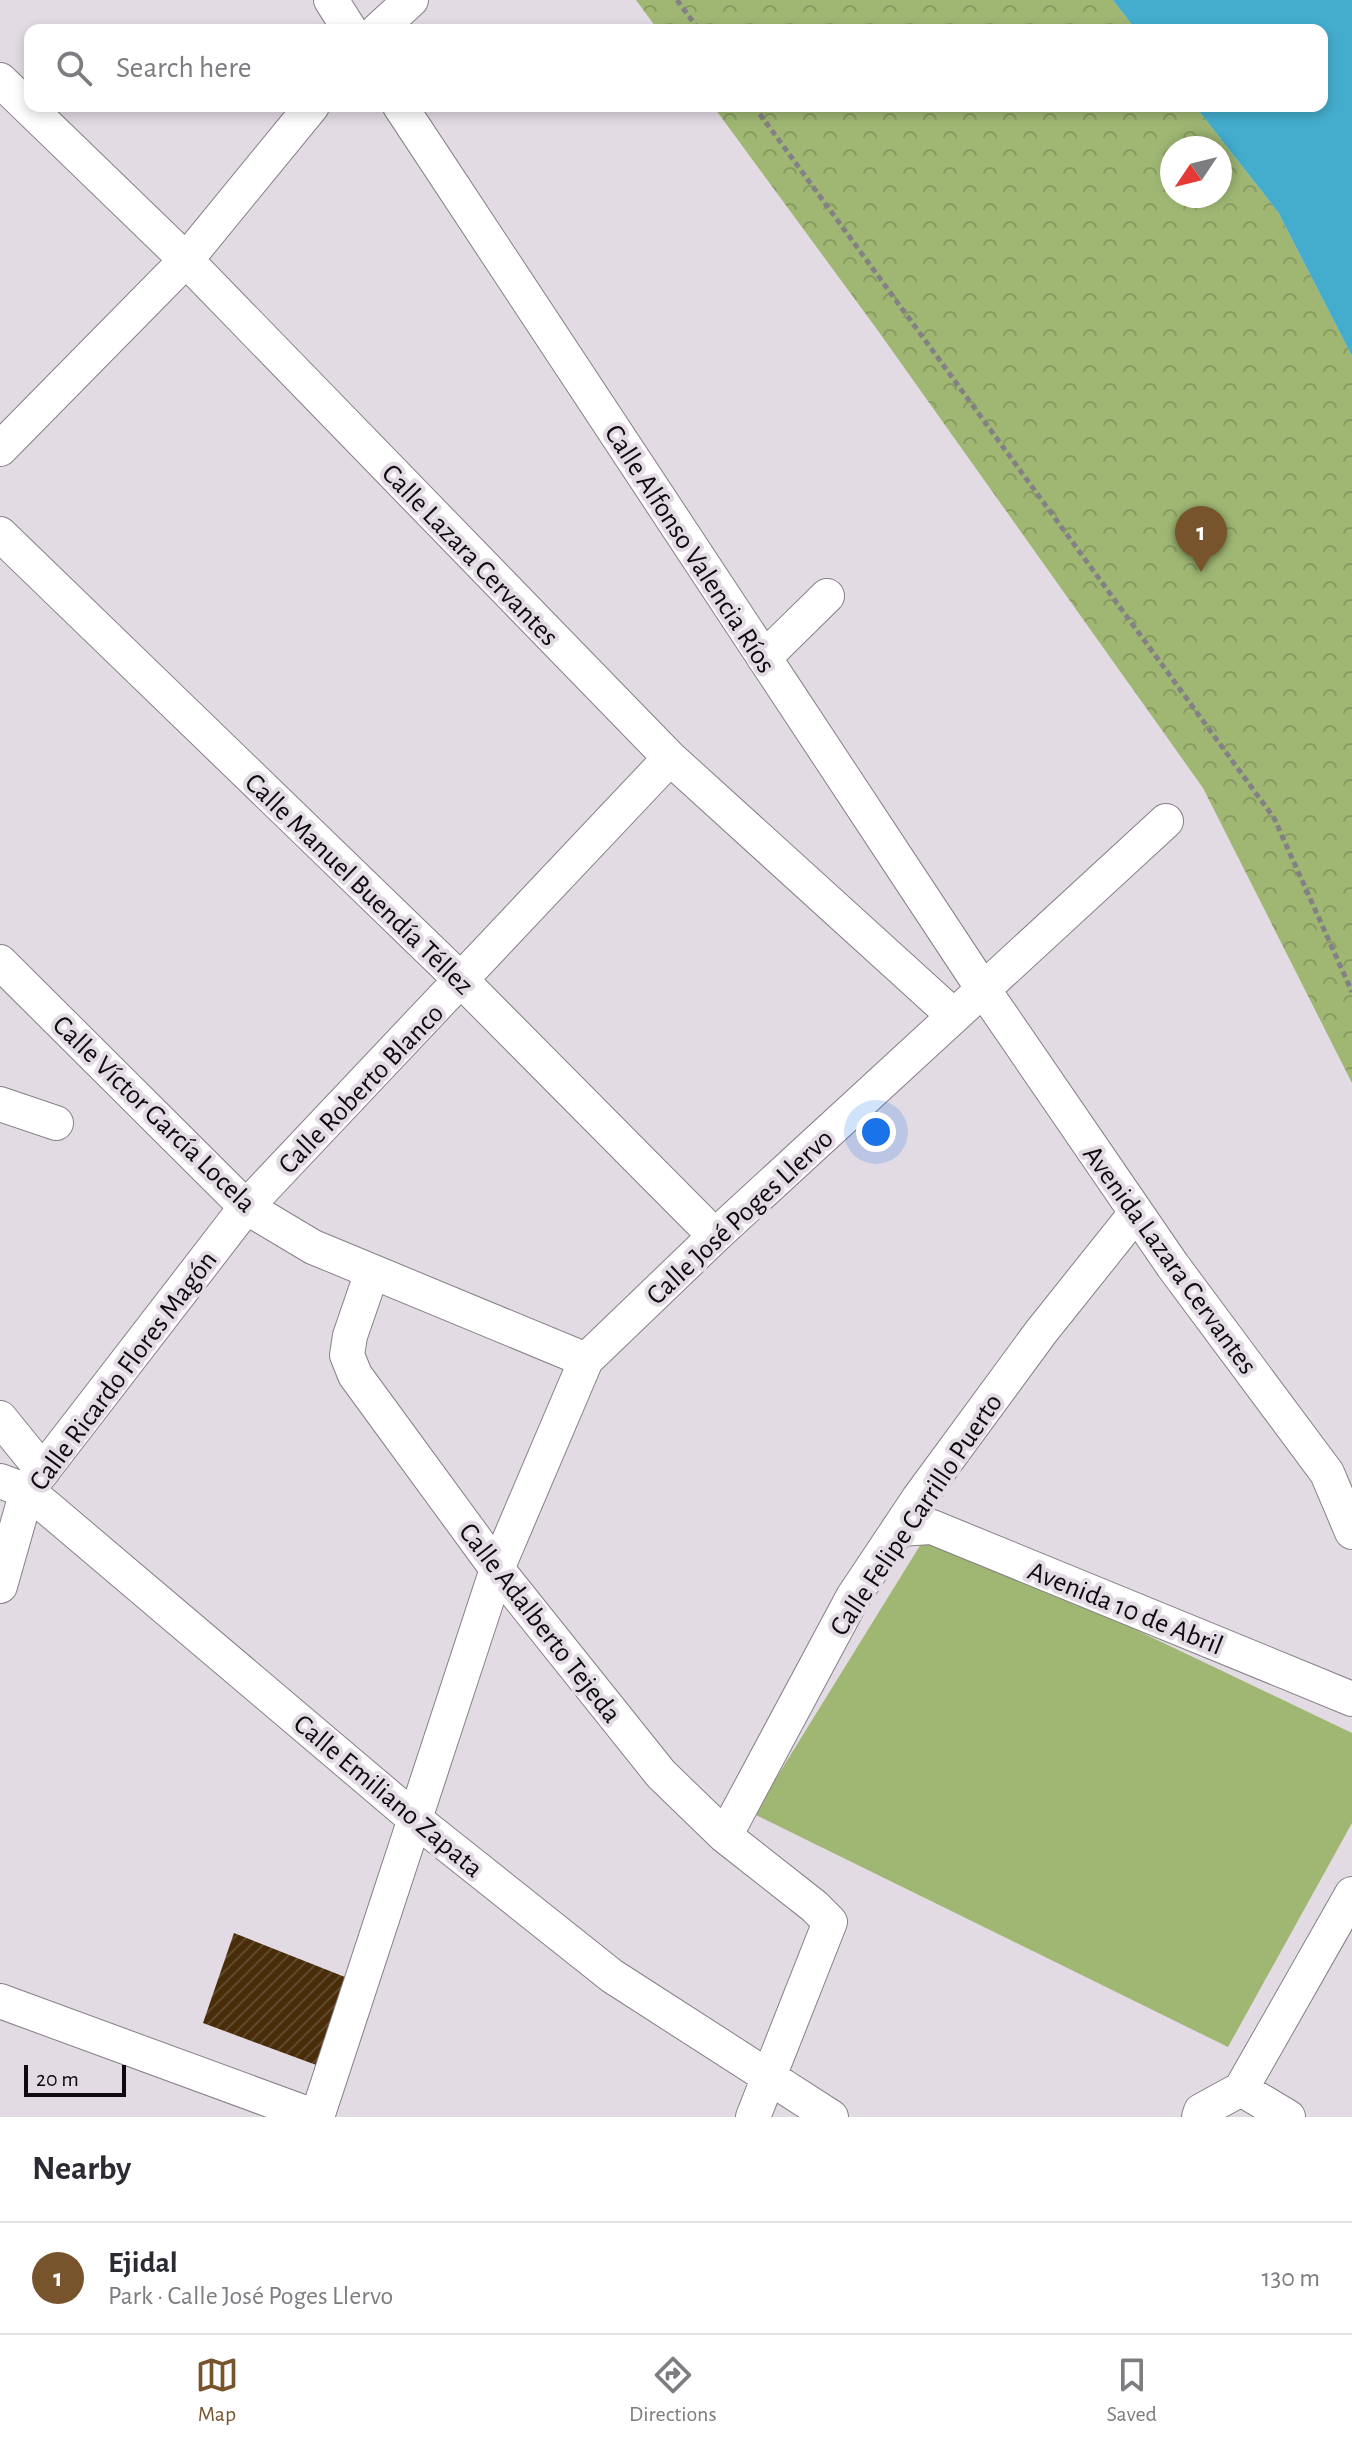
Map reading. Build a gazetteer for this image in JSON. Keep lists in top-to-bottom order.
{
  "streets": {
    "street": [
      "Calle Alfonso Valencia Ríos",
      "Calle Lazara Cervantes",
      "Calle Manuel Buendía Téllez",
      "Calle Roberto Blanco",
      "Calle Víctor García Locela",
      "Calle José Poges Llervo",
      "Avenida Lazara Cervantes",
      "Calle Ricardo Flores Magón",
      "Calle Felipe Carrillo Puerto",
      "Avenida 10 de Abril",
      "Calle Adalberto Tejeda",
      "Calle Emiliano Zapata"
    ]
  },
  "crossings": [
    ["Calle Alfonso Valencia Ríos", "Calle José Poges Llervo"],
    ["Calle Alfonso Valencia Ríos", "Avenida Lazara Cervantes"],
    ["Calle Lazara Cervantes", "Calle Roberto Blanco"],
    ["Calle Lazara Cervantes", "Calle José Poges Llervo"],
    ["Calle Manuel Buendía Téllez", "Calle Roberto Blanco"],
    ["Calle Manuel Buendía Téllez", "Calle José Poges Llervo"],
    ["Calle Roberto Blanco", "Calle Víctor García Locela"],
    ["Calle Roberto Blanco", "Calle Ricardo Flores Magón"],
    ["Calle Víctor García Locela", "Calle José Poges Llervo"],
    ["Calle Víctor García Locela", "Calle Ricardo Flores Magón"],
    ["Calle Víctor García Locela", "Calle Adalberto Tejeda"],
    ["Calle José Poges Llervo", "Avenida Lazara Cervantes"],
    ["Calle José Poges Llervo", "Calle Adalberto Tejeda"],
    ["Calle José Poges Llervo", "Calle Emiliano Zapata"],
    ["Avenida Lazara Cervantes", "Calle Felipe Carrillo Puerto"],
    ["Calle Ricardo Flores Magón", "Calle Emiliano Zapata"],
    ["Calle Felipe Carrillo Puerto", "Avenida 10 de Abril"],
    ["Calle Felipe Carrillo Puerto", "Calle Adalberto Tejeda"],
    ["Calle Adalberto Tejeda", "Calle Emiliano Zapata"]
  ],
  "scale_bar": "20 m",
  "north": "bottom left",
  "page": {
    "search": "Search here",
    "pins": "1",
    "scale": "20 m",
    "heading": "Nearby",
    "list": [
      {
        "mark": "1",
        "name": "Ejidal",
        "note": "Park · Calle José Poges Llervo",
        "value": "130 m"
      }
    ],
    "nav": ["Map", "Directions", "Saved"]
  }
}
